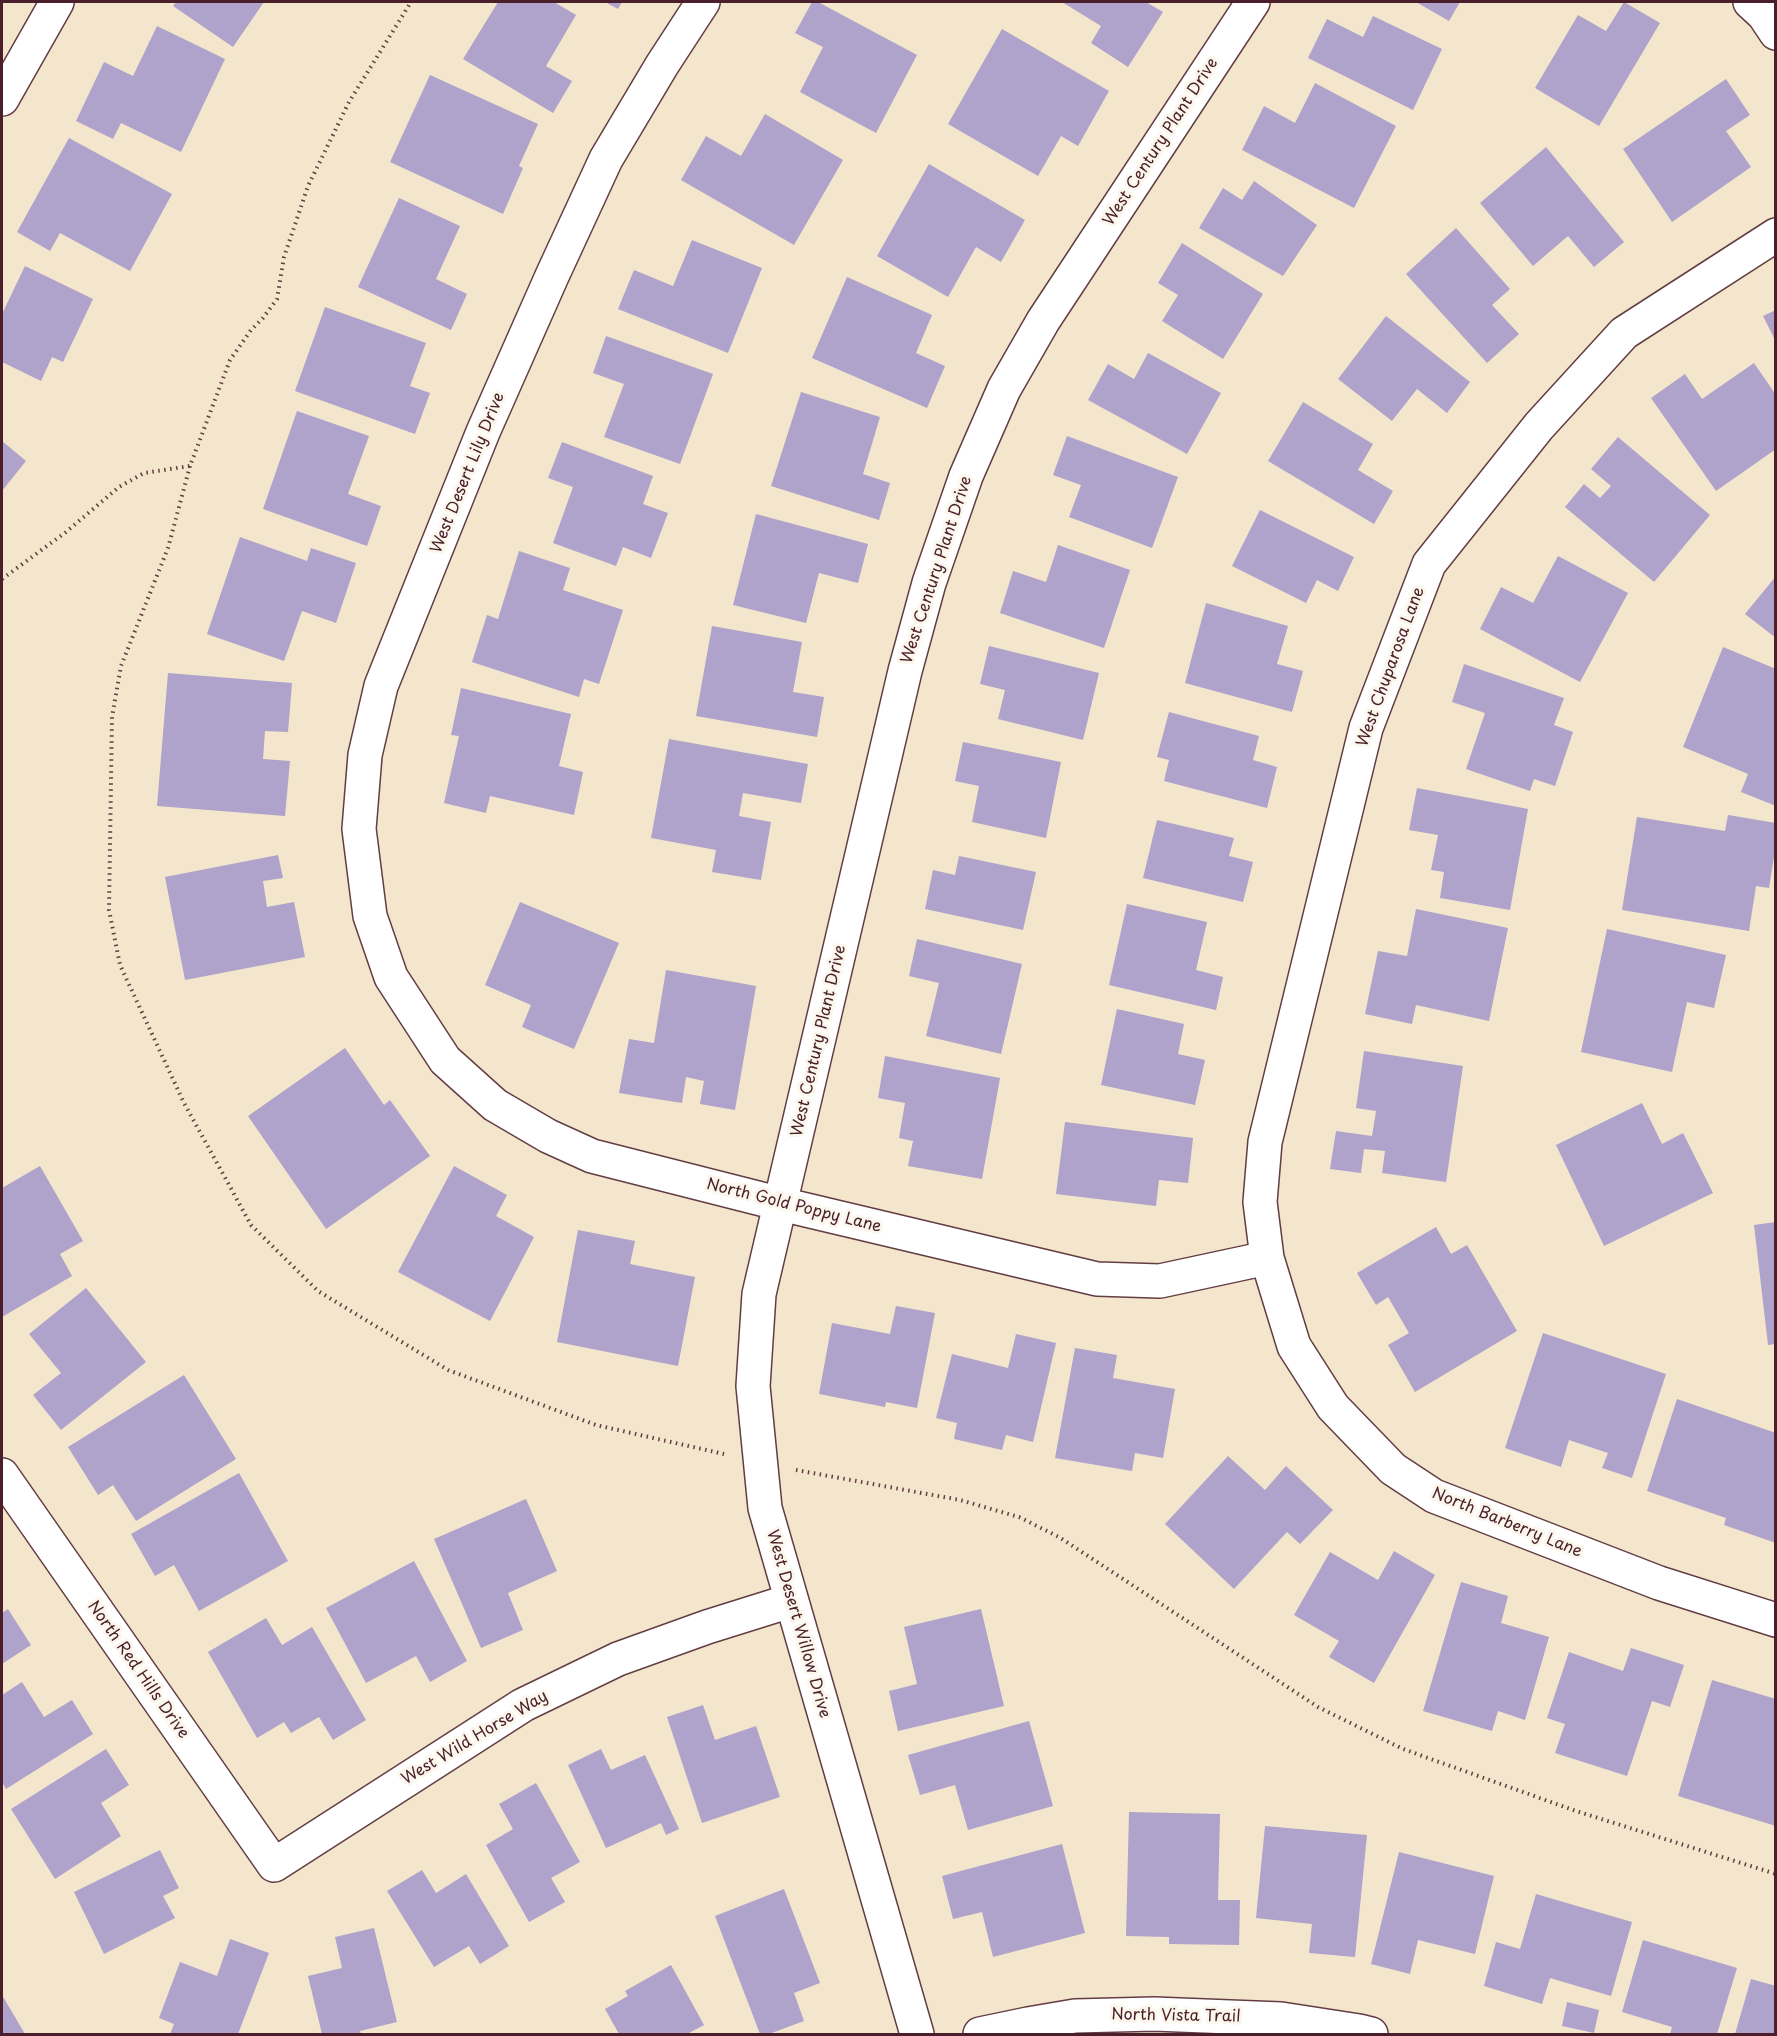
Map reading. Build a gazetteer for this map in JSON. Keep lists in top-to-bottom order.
{
  "streets": {
    "street": [
      "West Century Plant Drive",
      "West Desert Lily Drive",
      "West Chuparosa Lane",
      "North Gold Poppy Lane",
      "North Barberry Lane",
      "West Desert Willow Drive",
      "North Red Hills Drive",
      "West Wild Horse Way",
      "North Vista Trail"
    ]
  },
  "crossings": [
    ["West Century Plant Drive", "North Gold Poppy Lane"],
    ["West Century Plant Drive", "West Desert Willow Drive"],
    ["West Desert Lily Drive", "North Gold Poppy Lane"],
    ["West Chuparosa Lane", "North Gold Poppy Lane"],
    ["West Chuparosa Lane", "North Barberry Lane"],
    ["North Gold Poppy Lane", "West Desert Willow Drive"],
    ["West Desert Willow Drive", "West Wild Horse Way"],
    ["North Red Hills Drive", "West Wild Horse Way"]
  ]
}
